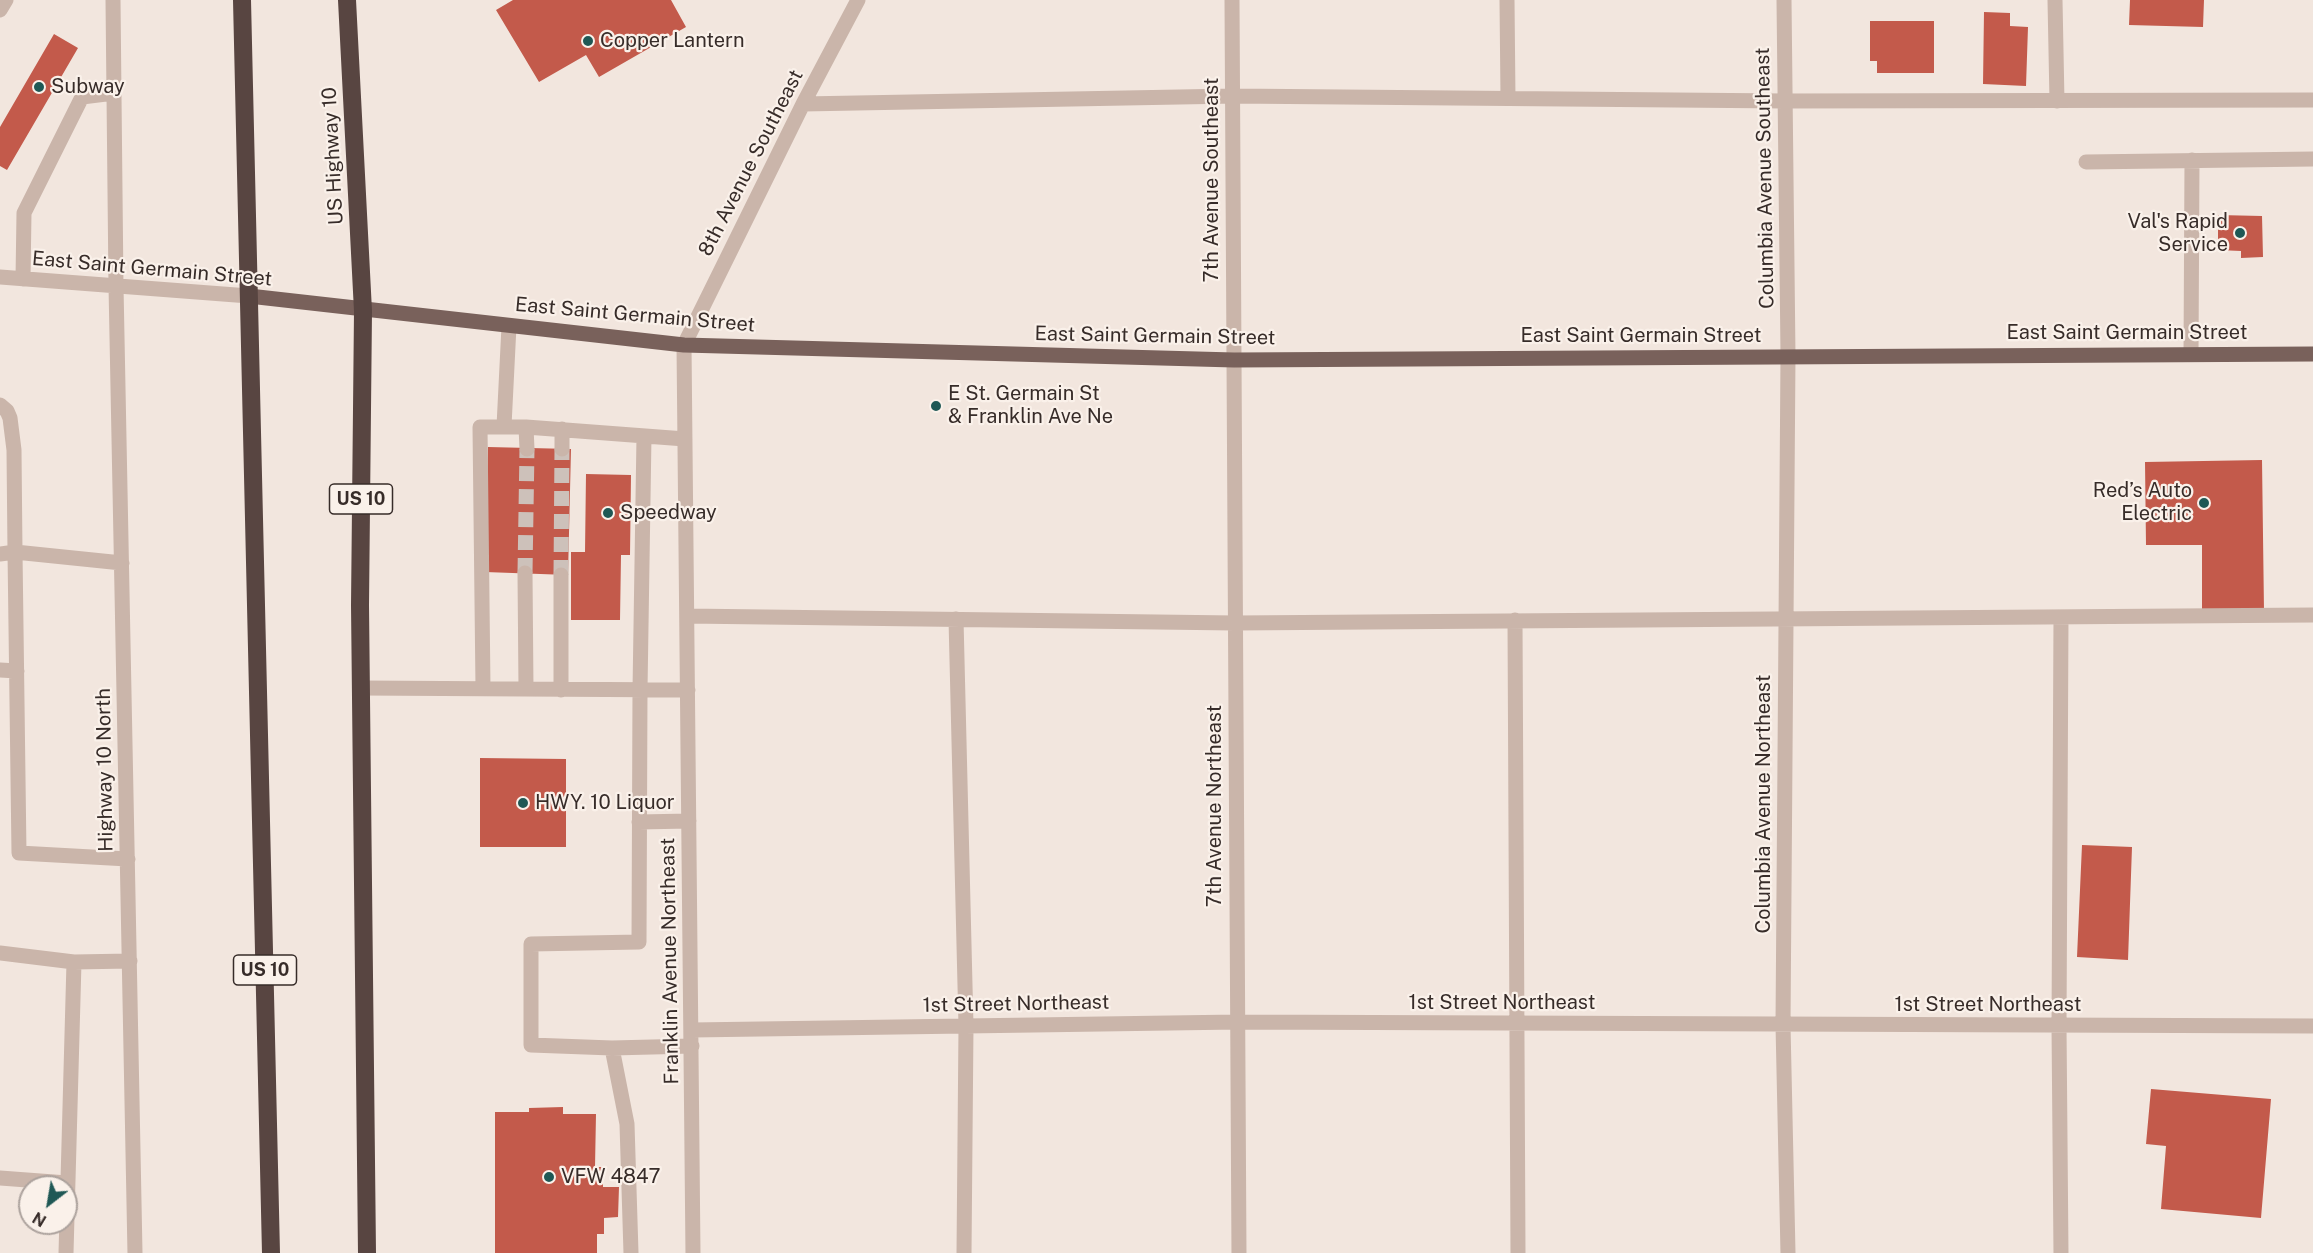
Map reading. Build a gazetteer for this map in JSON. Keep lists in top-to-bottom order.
{
  "streets": {
    "highway": ["US Highway 10", "US 10"],
    "main road": ["East Saint Germain Street"],
    "street": [
      "8th Avenue Southeast",
      "Columbia Avenue Southeast",
      "7th Avenue Southeast",
      "Highway 10 North",
      "Columbia Avenue Northeast",
      "7th Avenue Northeast",
      "Franklin Avenue Northeast",
      "1st Street Northeast"
    ]
  },
  "crossings": [
    ["US Highway 10", "East Saint Germain Street"],
    ["US Highway 10", "US 10"],
    ["8th Avenue Southeast", "East Saint Germain Street"],
    ["8th Avenue Southeast", "Franklin Avenue Northeast"],
    ["Columbia Avenue Southeast", "East Saint Germain Street"],
    ["Columbia Avenue Southeast", "Columbia Avenue Northeast"],
    ["7th Avenue Southeast", "East Saint Germain Street"],
    ["7th Avenue Southeast", "7th Avenue Northeast"],
    ["East Saint Germain Street", "US 10"],
    ["East Saint Germain Street", "Highway 10 North"],
    ["East Saint Germain Street", "Columbia Avenue Northeast"],
    ["East Saint Germain Street", "7th Avenue Northeast"],
    ["East Saint Germain Street", "Franklin Avenue Northeast"],
    ["Columbia Avenue Northeast", "1st Street Northeast"],
    ["7th Avenue Northeast", "1st Street Northeast"],
    ["Franklin Avenue Northeast", "1st Street Northeast"]
  ],
  "places": [
    "Copper Lantern",
    "Subway",
    "Val's Rapid Service",
    "E St. Germain St & Franklin Ave Ne",
    "Red’s Auto Electric",
    "Speedway",
    "HWY. 10 Liquor",
    "VFW 4847"
  ],
  "north": "bottom left"
}
